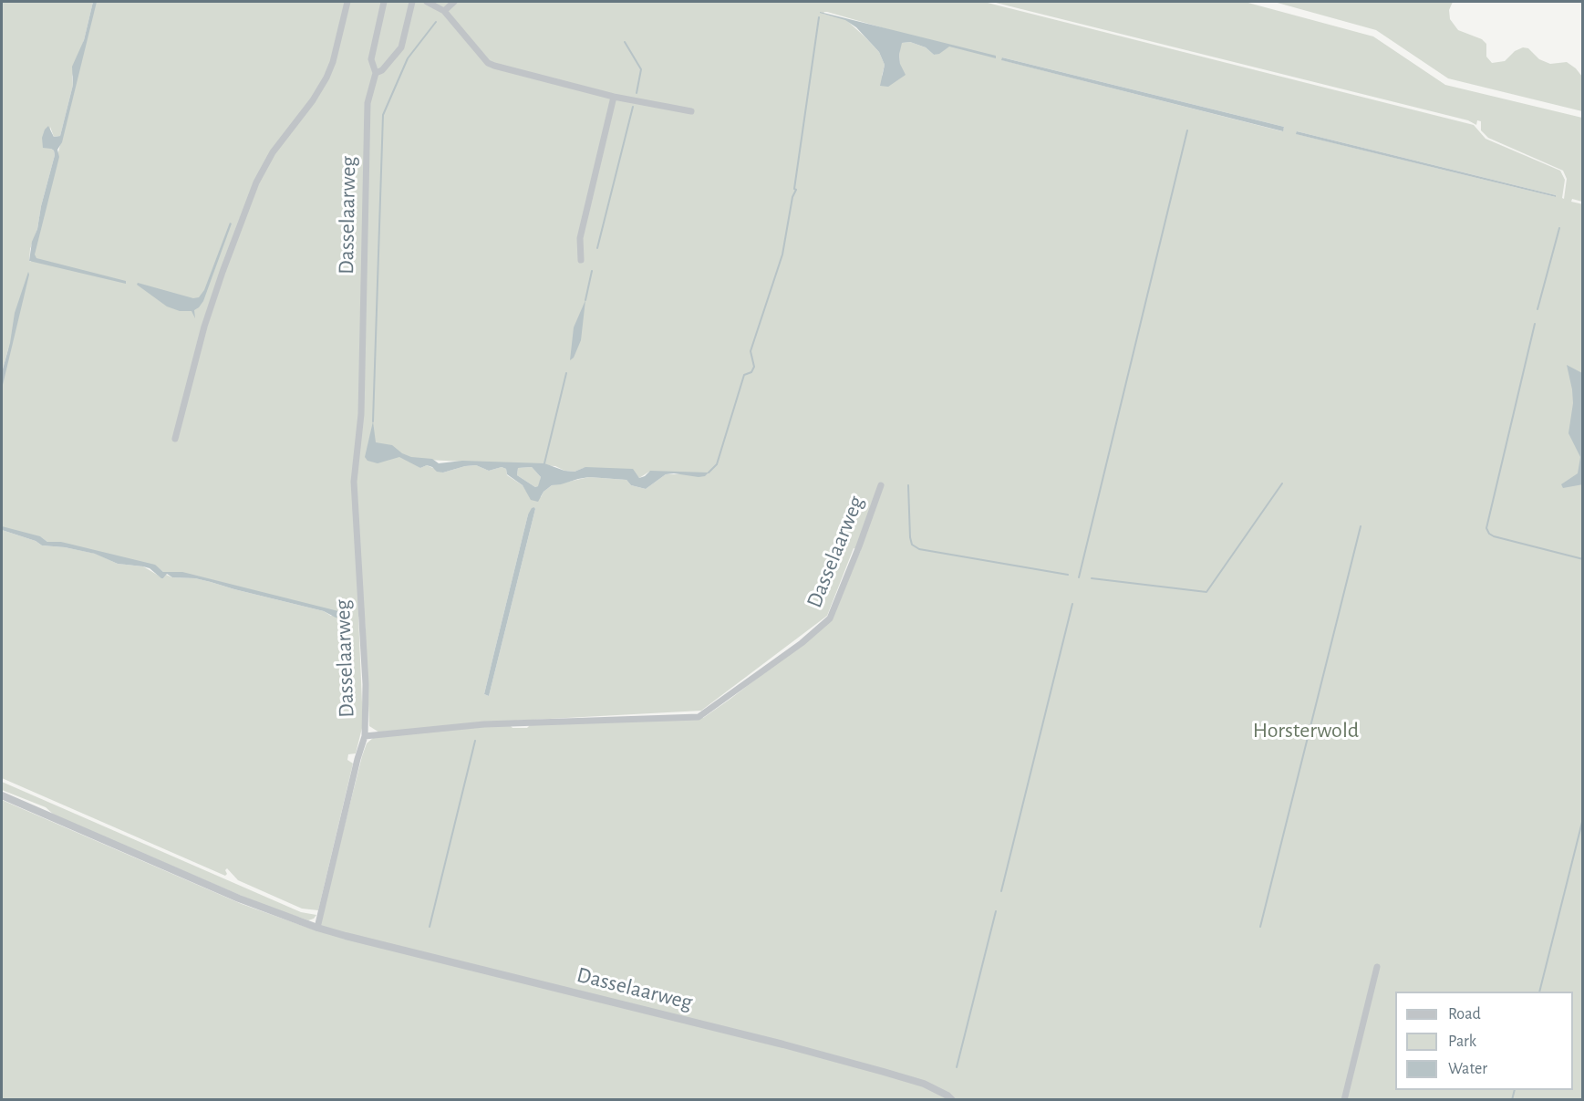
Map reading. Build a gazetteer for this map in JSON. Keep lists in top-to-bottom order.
{
  "streets": {
    "street": ["Dasselaarweg"]
  },
  "parks": ["Horsterwold"],
  "legend": ["Road", "Park", "Water"]
}
